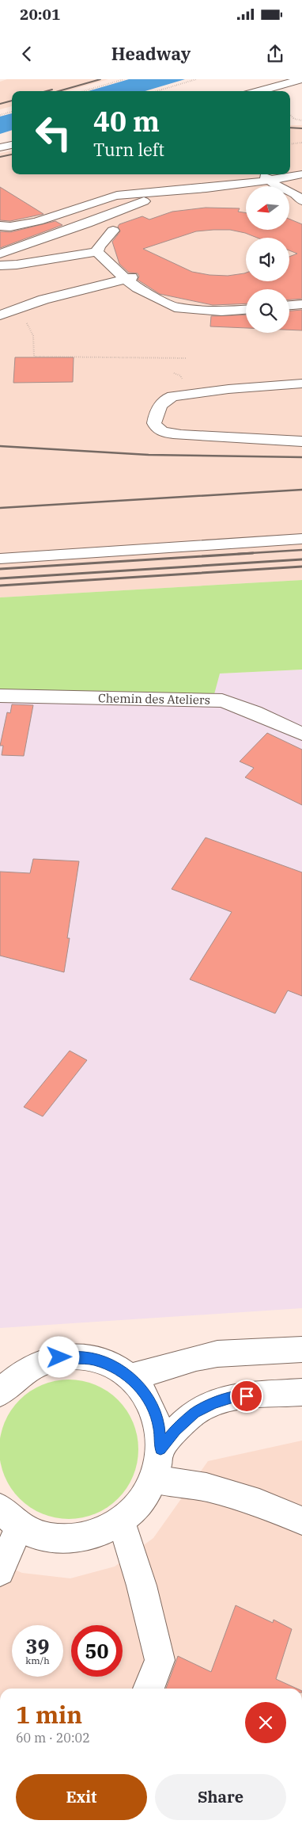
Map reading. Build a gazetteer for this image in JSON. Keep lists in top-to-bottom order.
{
  "streets": {
    "street": ["Chemin des Ateliers"]
  },
  "north": "left",
  "page": {
    "status": "20:01",
    "header": "Headway",
    "turn": ["40 m", "Turn left"],
    "speed": "39 km/h",
    "limit": "50",
    "heading": ["1 min", "60 m · 20:02"],
    "buttons": ["Exit", "Share"]
  }
}
